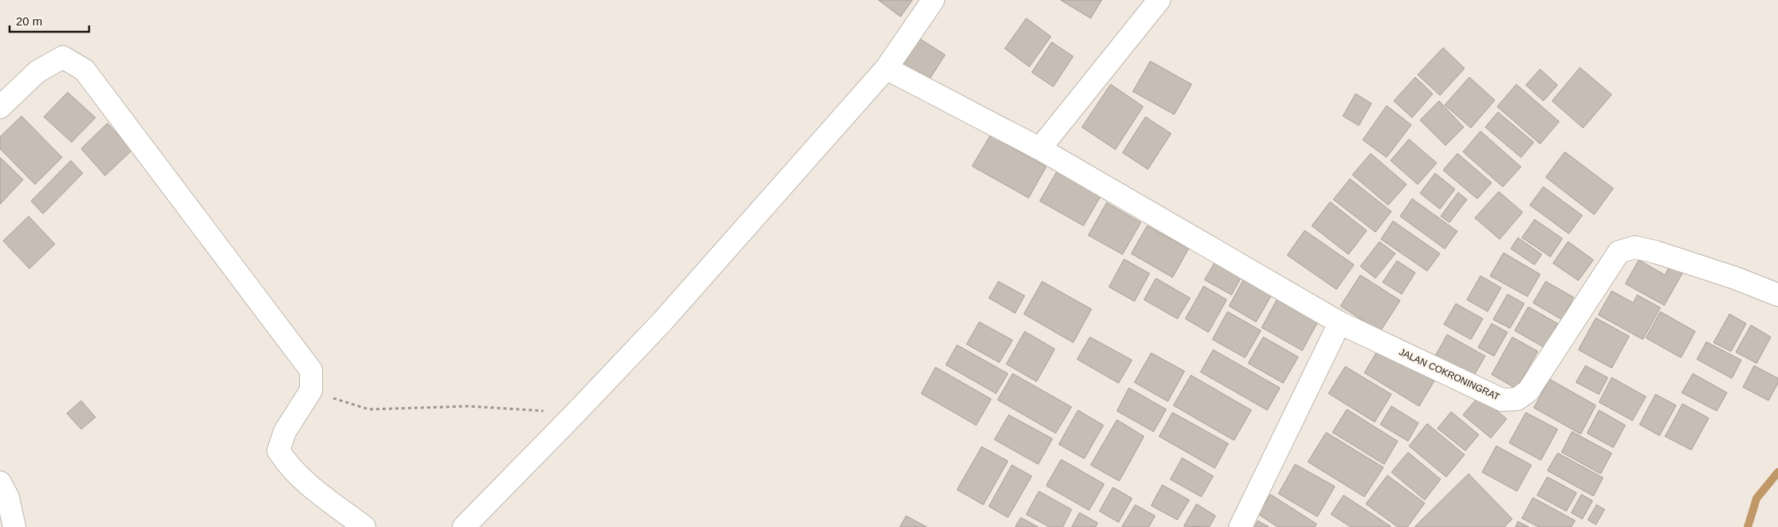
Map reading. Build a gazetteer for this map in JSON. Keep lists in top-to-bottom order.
{
  "streets": {
    "street": ["JALAN COKRONINGRAT"]
  },
  "scale_bar": "20 m"
}
